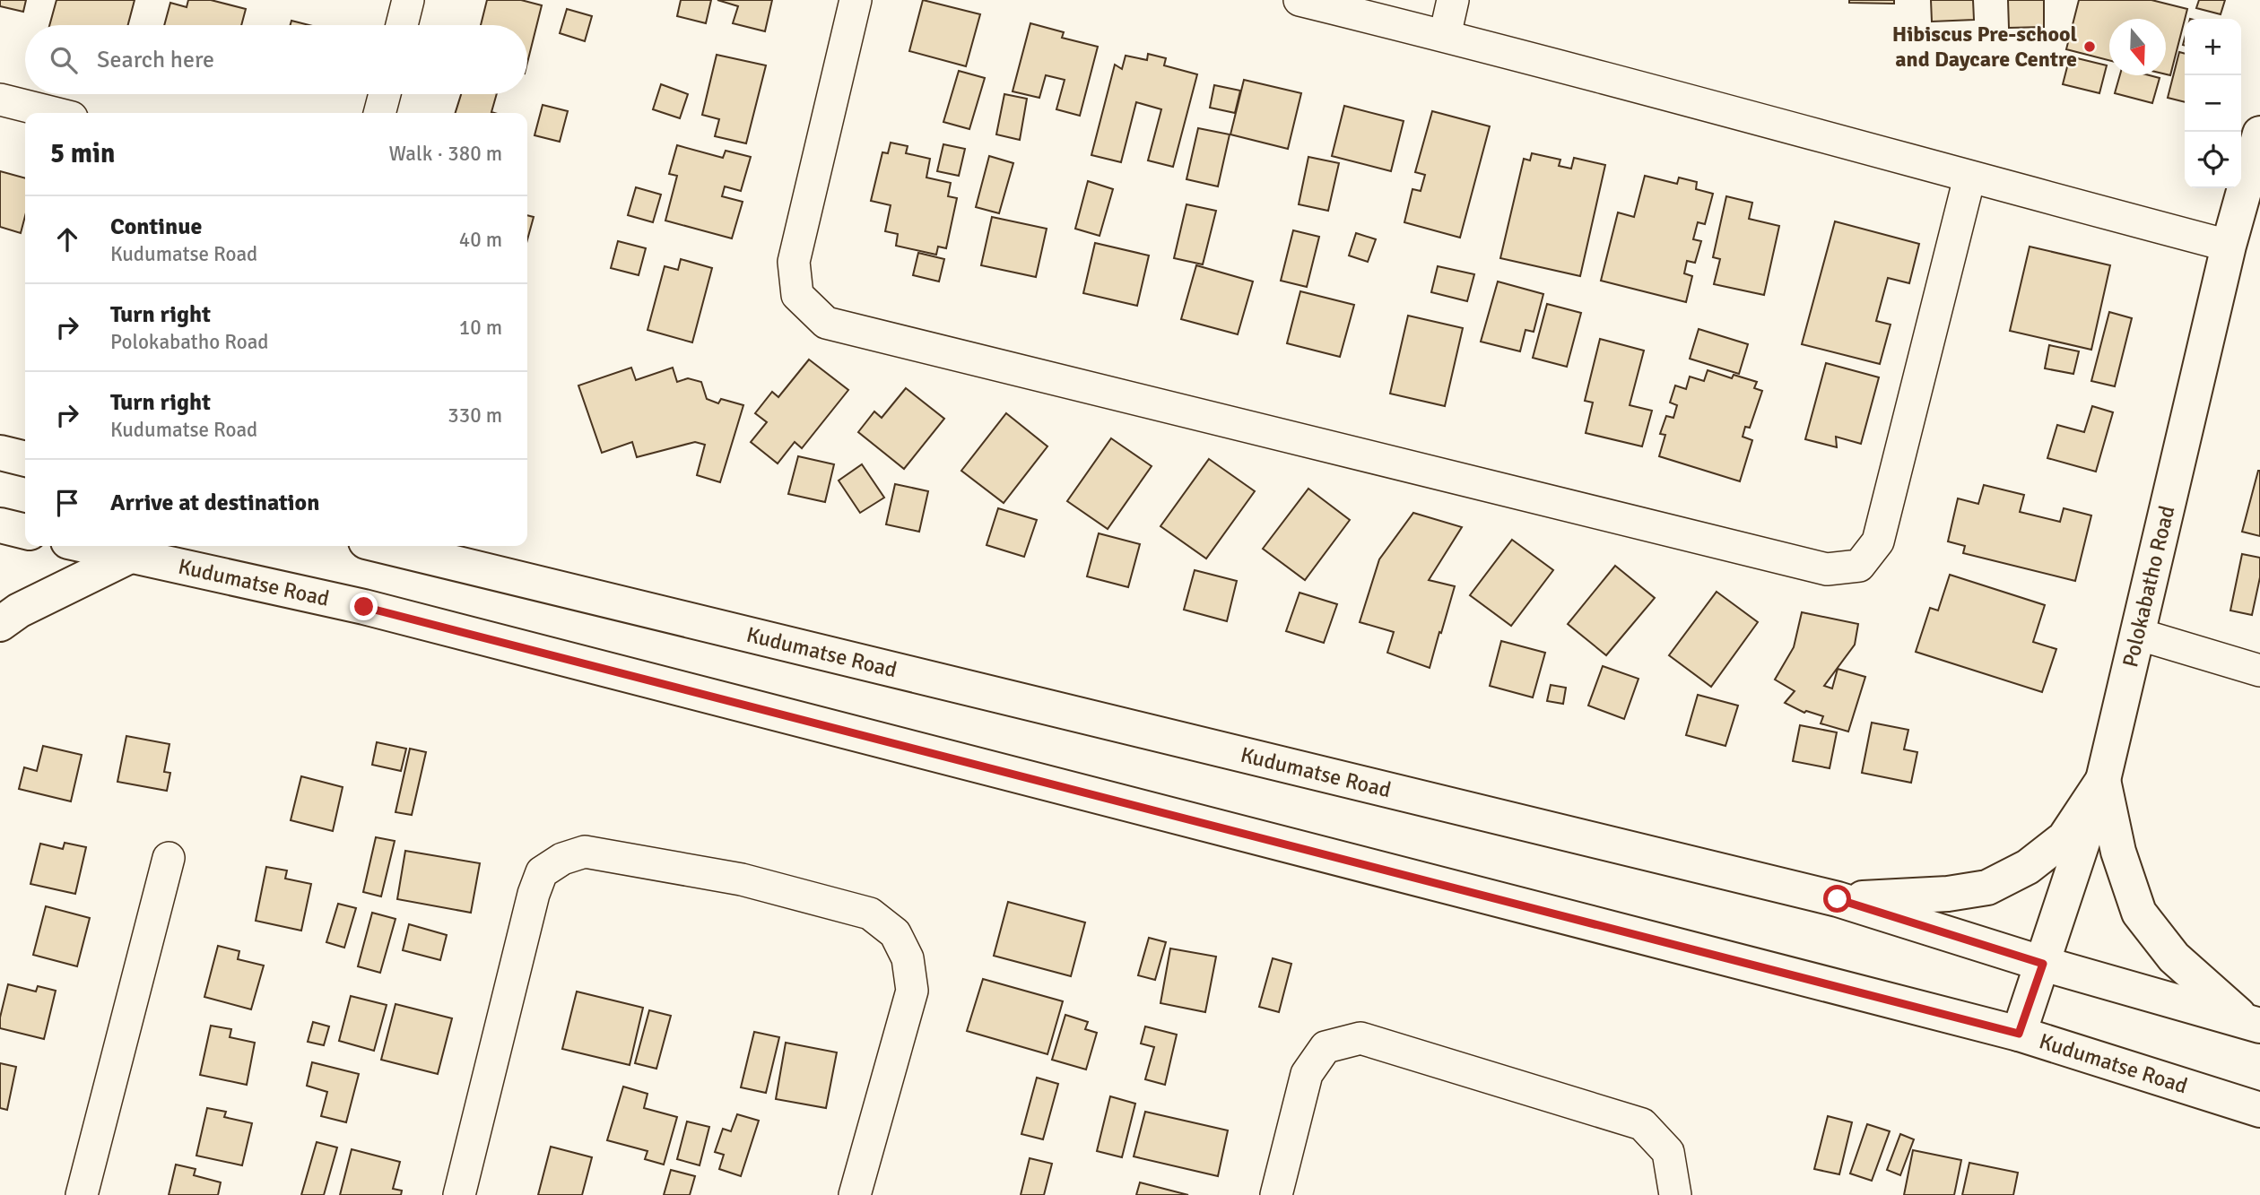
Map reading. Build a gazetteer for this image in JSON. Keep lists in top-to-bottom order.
{
  "streets": {
    "main road": ["Kudumatse Road", "Polokabatho Road"]
  },
  "crossings": [
    ["Kudumatse Road", "Polokabatho Road"]
  ],
  "places": ["Hibiscus Pre-school and Daycare Centre"],
  "north": "bottom",
  "page": {
    "map_buttons": ["+", "−"],
    "search": "Search here",
    "heading": ["5 min", "Walk · 380 m"],
    "list": [
      ["Continue", "Kudumatse Road", "40 m"],
      ["Turn right", "Polokabatho Road", "10 m"],
      ["Turn right", "Kudumatse Road", "330 m"],
      "Arrive at destination"
    ]
  }
}
